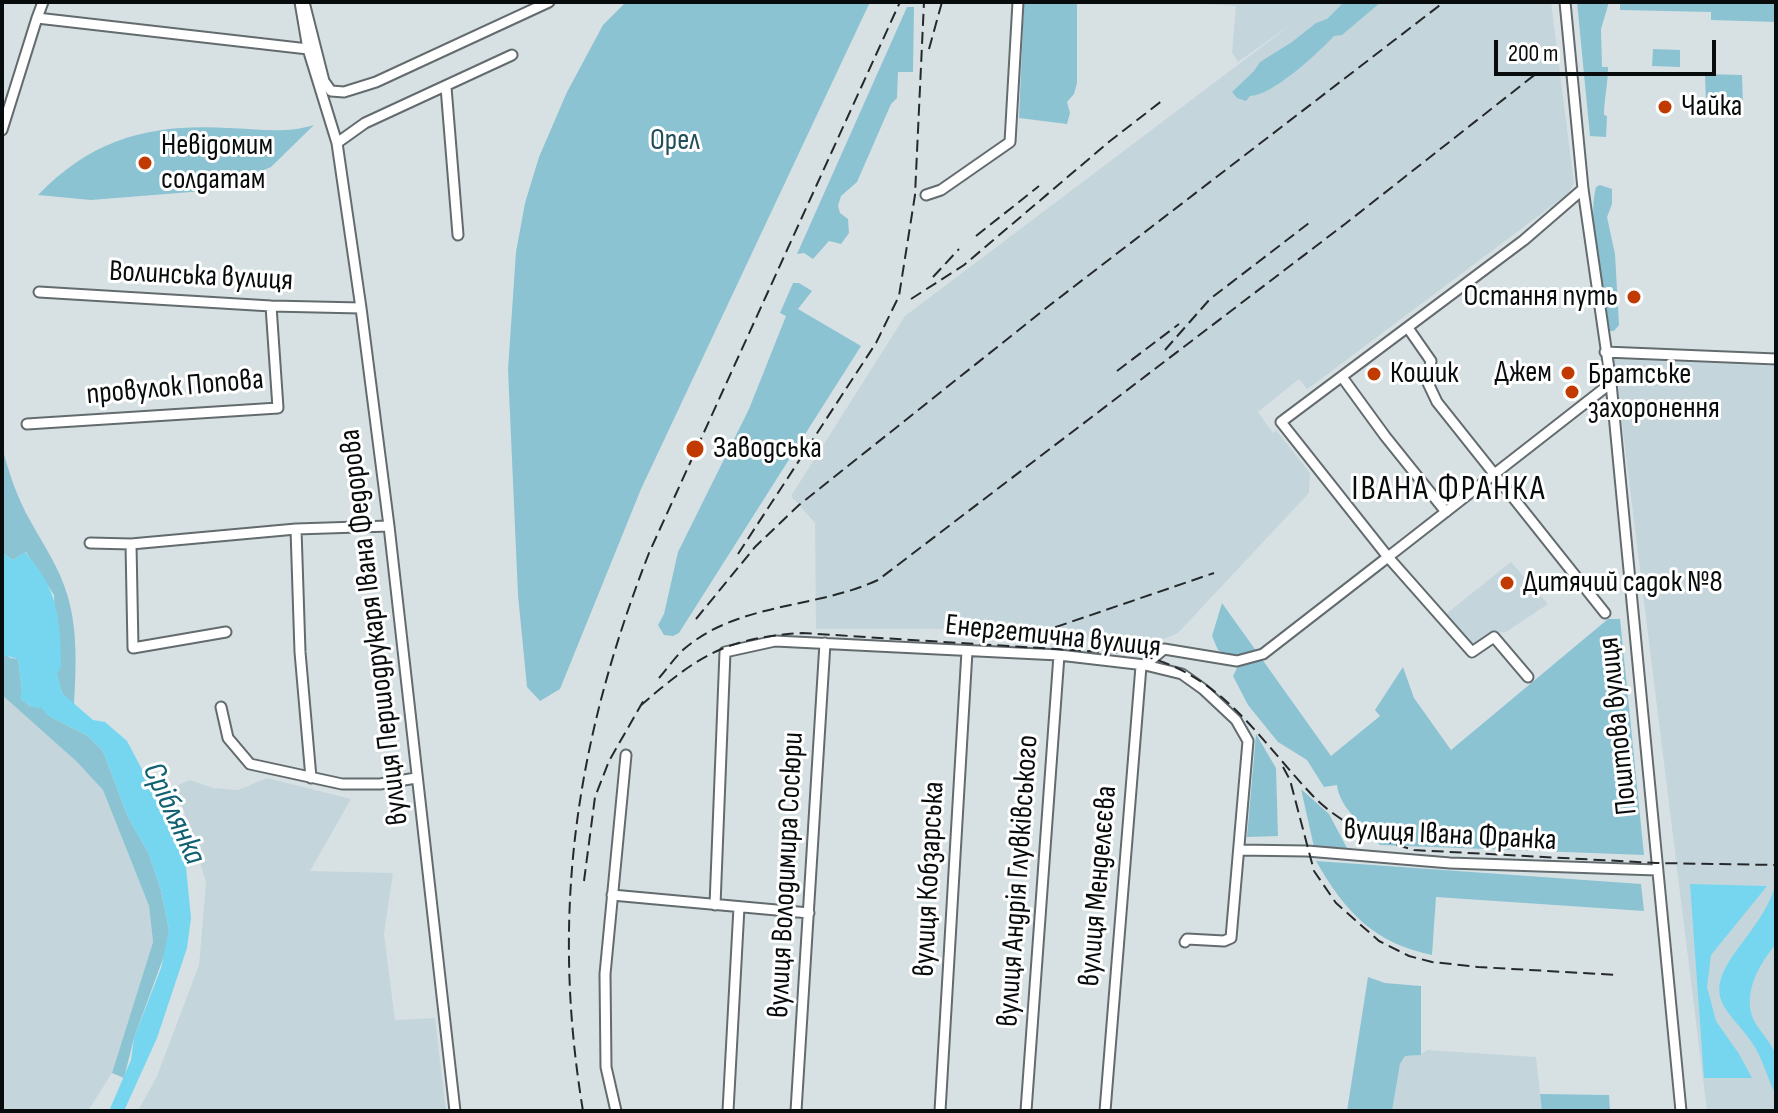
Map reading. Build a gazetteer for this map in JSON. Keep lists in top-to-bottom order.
{
  "streets": {
    "street": [
      "Волинська вулиця",
      "провулок Попова",
      "вулиця Першодрукаря Івана Федорова",
      "Енергетична вулиця",
      "Поштова вулиця",
      "вулиця Івана Франка",
      "вулиця Володимира Сосюри",
      "вулиця Кобзарська",
      "вулиця Андрія Глувківського",
      "вулиця Менделєєва"
    ]
  },
  "crossings": [
    ["Волинська вулиця", "провулок Попова"],
    ["Волинська вулиця", "вулиця Першодрукаря Івана Федорова"],
    ["Енергетична вулиця", "вулиця Івана Франка"],
    ["Енергетична вулиця", "вулиця Володимира Сосюри"],
    ["Енергетична вулиця", "вулиця Кобзарська"],
    ["Енергетична вулиця", "вулиця Андрія Глувківського"],
    ["Енергетична вулиця", "вулиця Менделєєва"],
    ["Поштова вулиця", "вулиця Івана Франка"]
  ],
  "districts": ["ІВАНА ФРАНКА"],
  "water": ["Сріблянка"],
  "parks": ["Орел"],
  "places": [
    "Чайка",
    "Невідомим солдатам",
    "Остання путь",
    "Джем",
    "Кошик",
    "Братське захоронення",
    "Заводська",
    "Дитячий садок №8"
  ],
  "scale_bar": "200 m"
}
